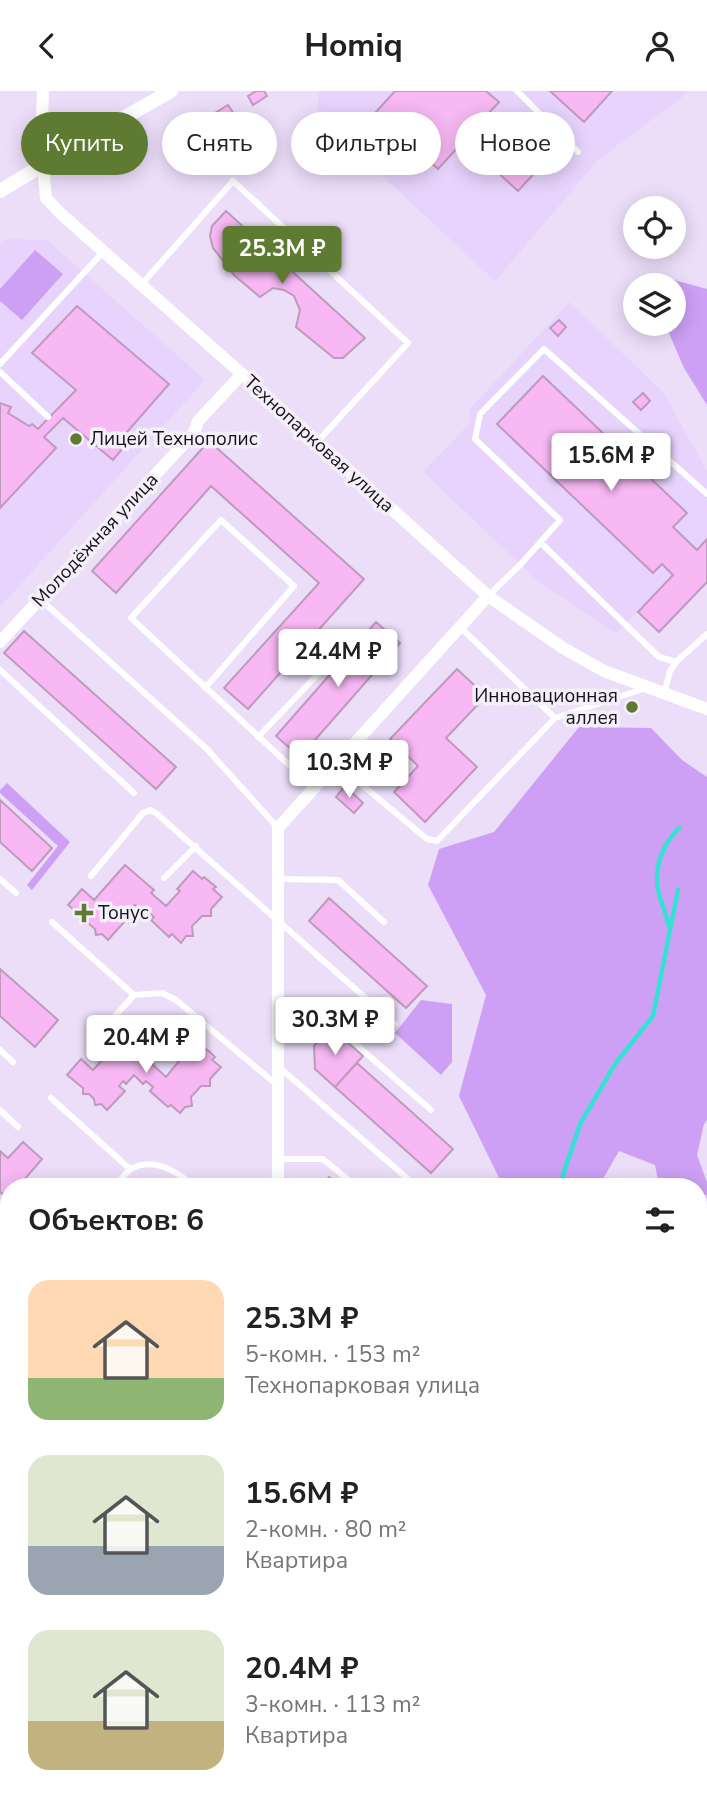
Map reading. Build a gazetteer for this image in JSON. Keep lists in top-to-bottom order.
{
  "streets": {
    "street": ["Технопарковая улица", "Молодёжная улица"]
  },
  "crossings": [
    ["Технопарковая улица", "Молодёжная улица"]
  ],
  "places": {
    "other": ["Лицей Технополис", "Инновационная аллея"],
    "health": ["Тонус"]
  },
  "page": {
    "header": "Homiq",
    "chip": [
      "Купить",
      "Снять",
      "Фильтры",
      "Новое"
    ],
    "price": [
      "25.3M ₽",
      "15.6M ₽",
      "24.4M ₽",
      "10.3M ₽",
      "30.3M ₽",
      "20.4M ₽"
    ],
    "heading": "Объектов: 6",
    "list": [
      {
        "name": "25.3M ₽",
        "note": "5-комн. · 153 m² · Технопарковая улица"
      },
      {
        "name": "15.6M ₽",
        "note": "2-комн. · 80 m² · Квартира"
      },
      {
        "name": "20.4M ₽",
        "note": "3-комн. · 113 m² · Квартира"
      }
    ]
  }
}
